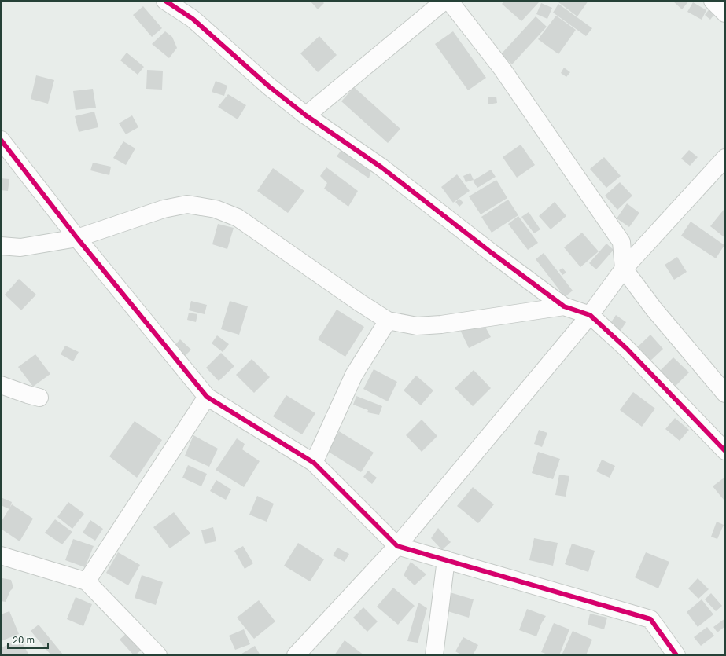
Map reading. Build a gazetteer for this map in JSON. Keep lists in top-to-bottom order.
{
  "scale_bar": "20 m"
}
